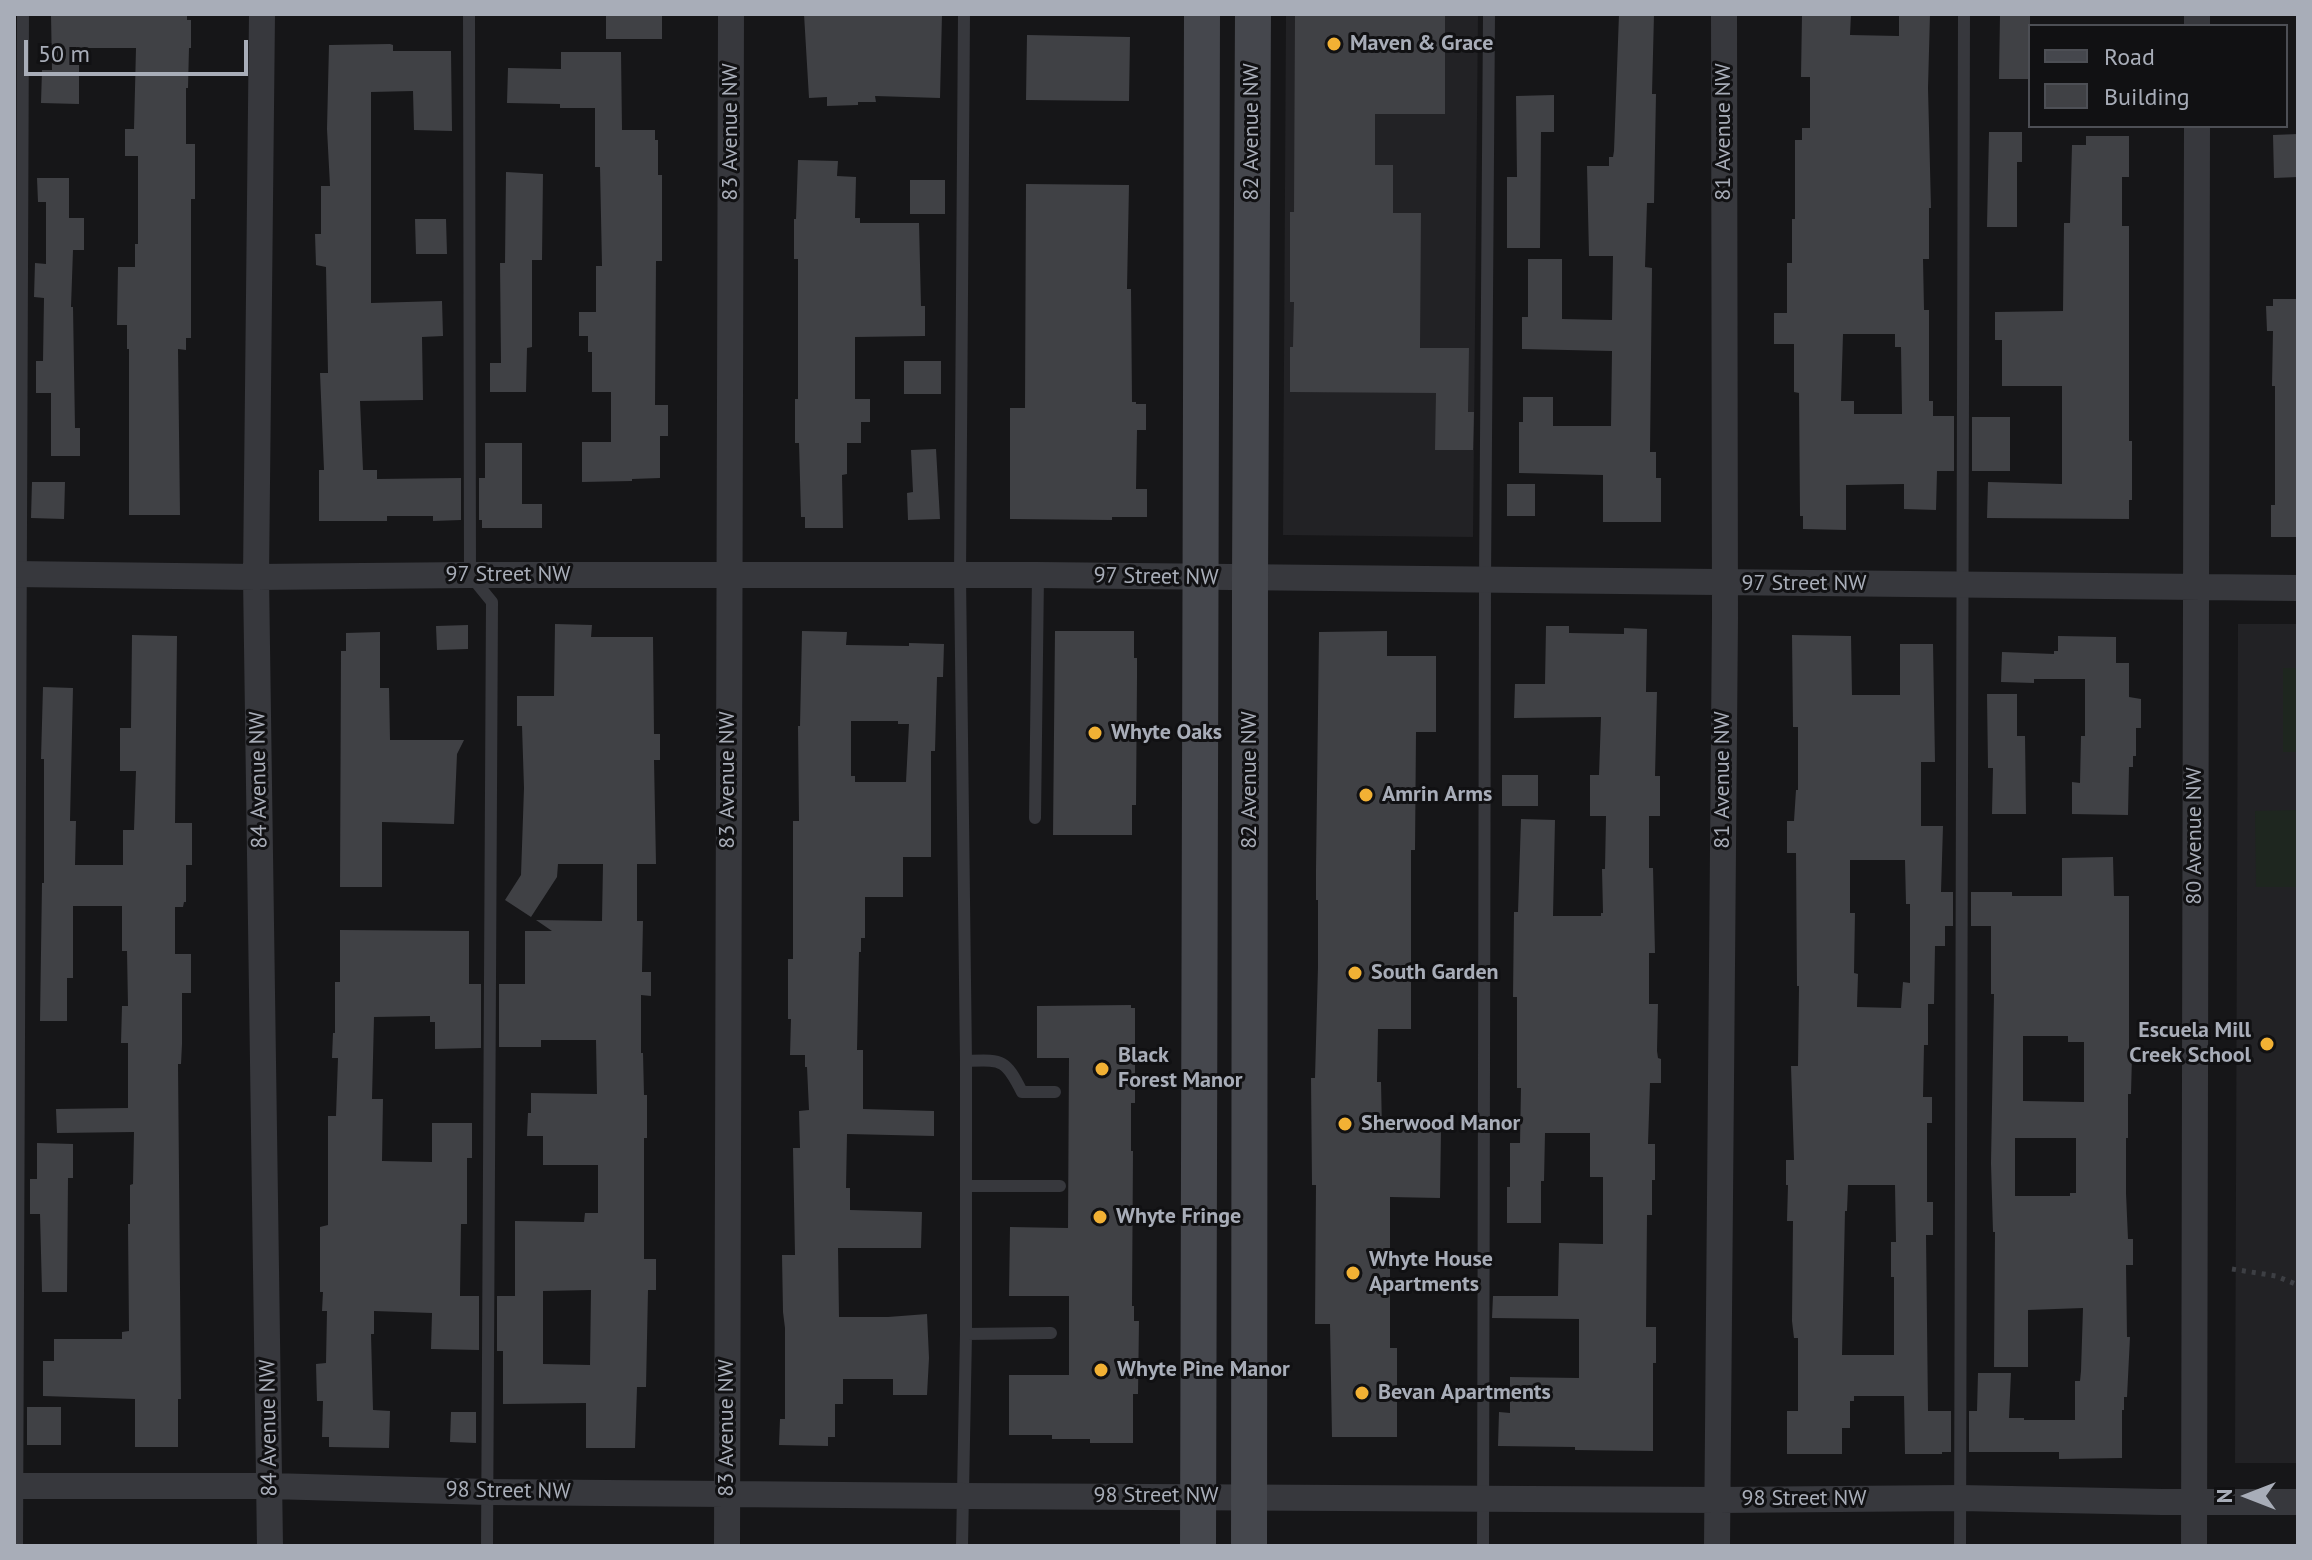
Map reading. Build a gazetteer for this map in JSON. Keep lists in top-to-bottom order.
{
  "streets": {
    "main road": ["82 Avenue NW"],
    "street": [
      "83 Avenue NW",
      "81 Avenue NW",
      "97 Street NW",
      "84 Avenue NW",
      "80 Avenue NW",
      "98 Street NW"
    ]
  },
  "crossings": [
    ["83 Avenue NW", "97 Street NW"],
    ["83 Avenue NW", "98 Street NW"],
    ["82 Avenue NW", "97 Street NW"],
    ["82 Avenue NW", "98 Street NW"],
    ["81 Avenue NW", "97 Street NW"],
    ["81 Avenue NW", "98 Street NW"],
    ["97 Street NW", "84 Avenue NW"],
    ["97 Street NW", "80 Avenue NW"],
    ["84 Avenue NW", "98 Street NW"],
    ["80 Avenue NW", "98 Street NW"]
  ],
  "places": [
    "Maven & Grace",
    "Whyte Oaks",
    "Amrin Arms",
    "South Garden",
    "Escuela Mill Creek School",
    "Black Forest Manor",
    "Sherwood Manor",
    "Whyte Fringe",
    "Whyte House Apartments",
    "Whyte Pine Manor",
    "Bevan Apartments"
  ],
  "legend": ["Road", "Building"],
  "scale_bar": "50 m",
  "north": "left"
}
